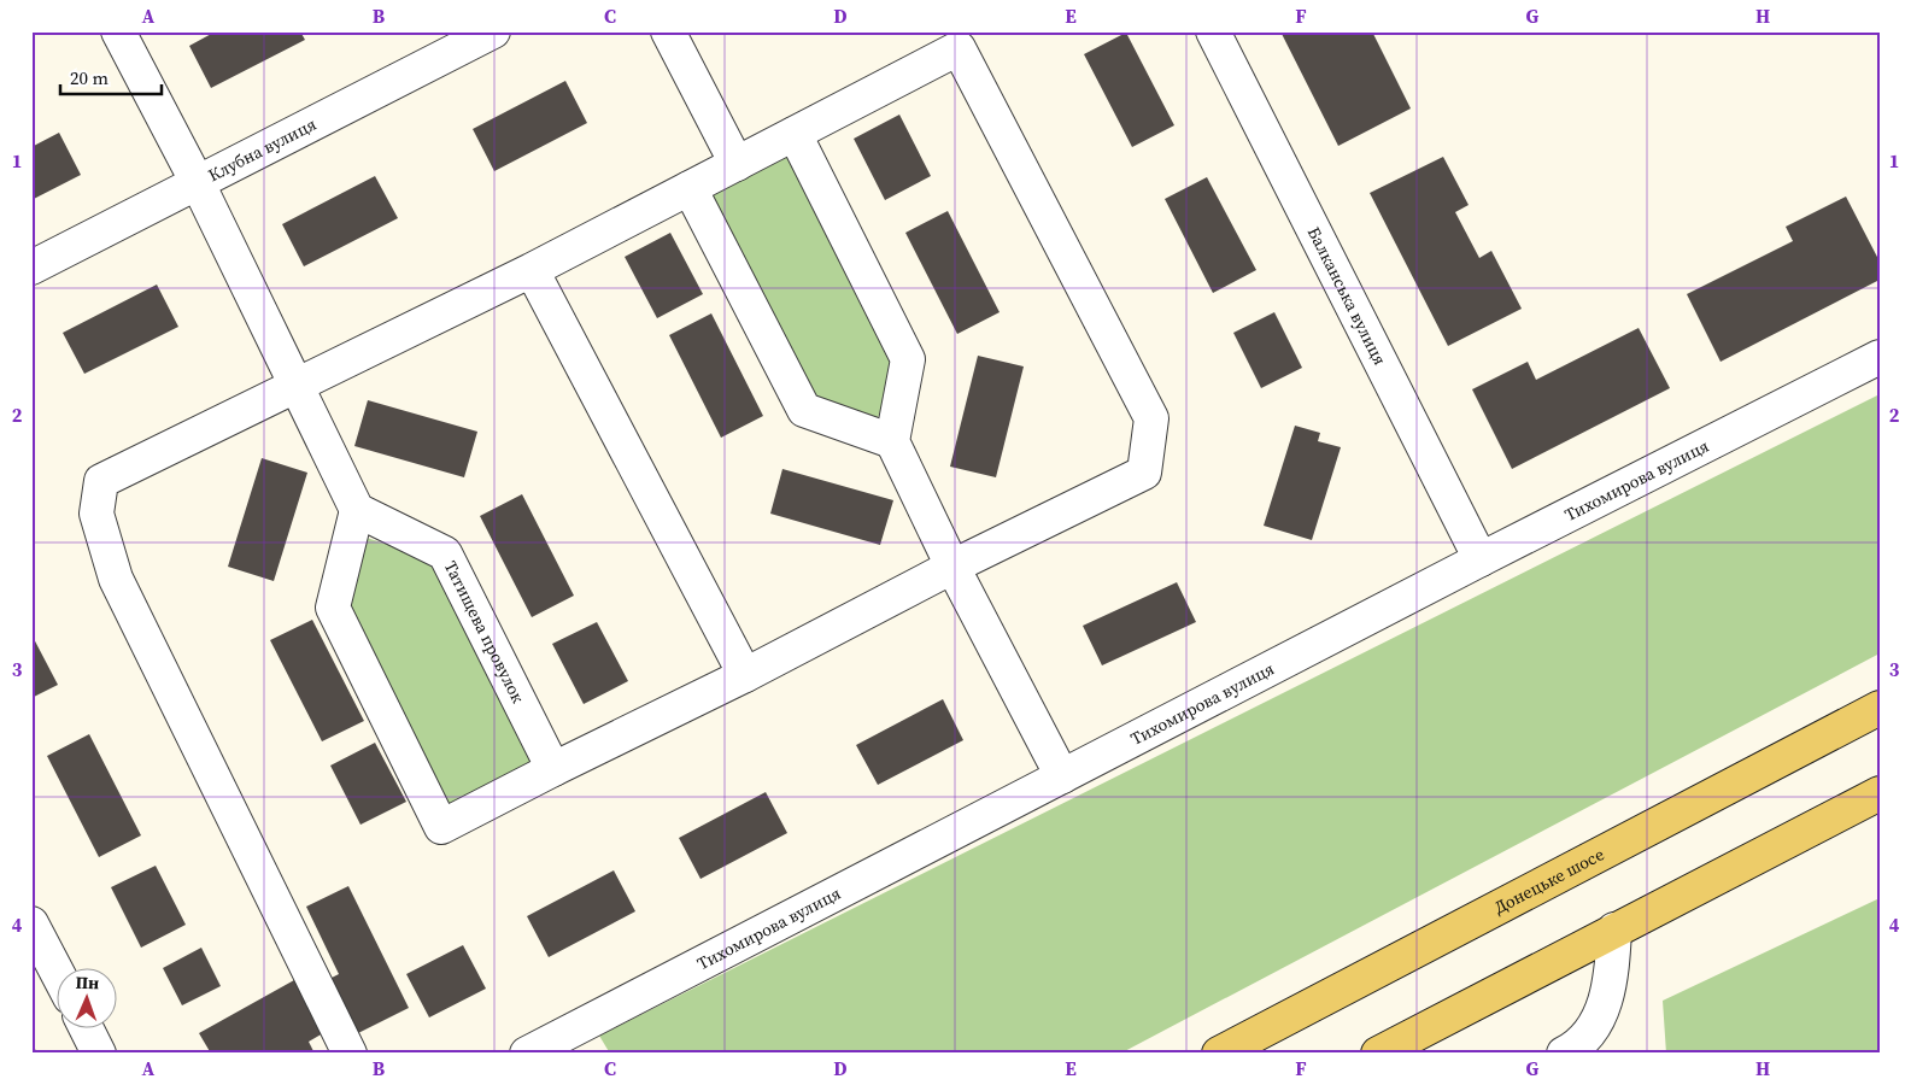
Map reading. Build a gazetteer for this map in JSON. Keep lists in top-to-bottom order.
{
  "streets": {
    "main road": ["Донецьке шосе"],
    "street": [
      "Клубна вулиця",
      "Балканська вулиця",
      "Тихомирова вулиця",
      "Татищева провулок"
    ]
  },
  "crossings": [
    ["Балканська вулиця", "Тихомирова вулиця"]
  ],
  "scale_bar": "20 m",
  "north": "top",
  "grid": {
    "columns": [
      "A",
      "B",
      "C",
      "D",
      "E",
      "F",
      "G",
      "H"
    ],
    "rows": [
      "1",
      "2",
      "3",
      "4"
    ]
  }
}
